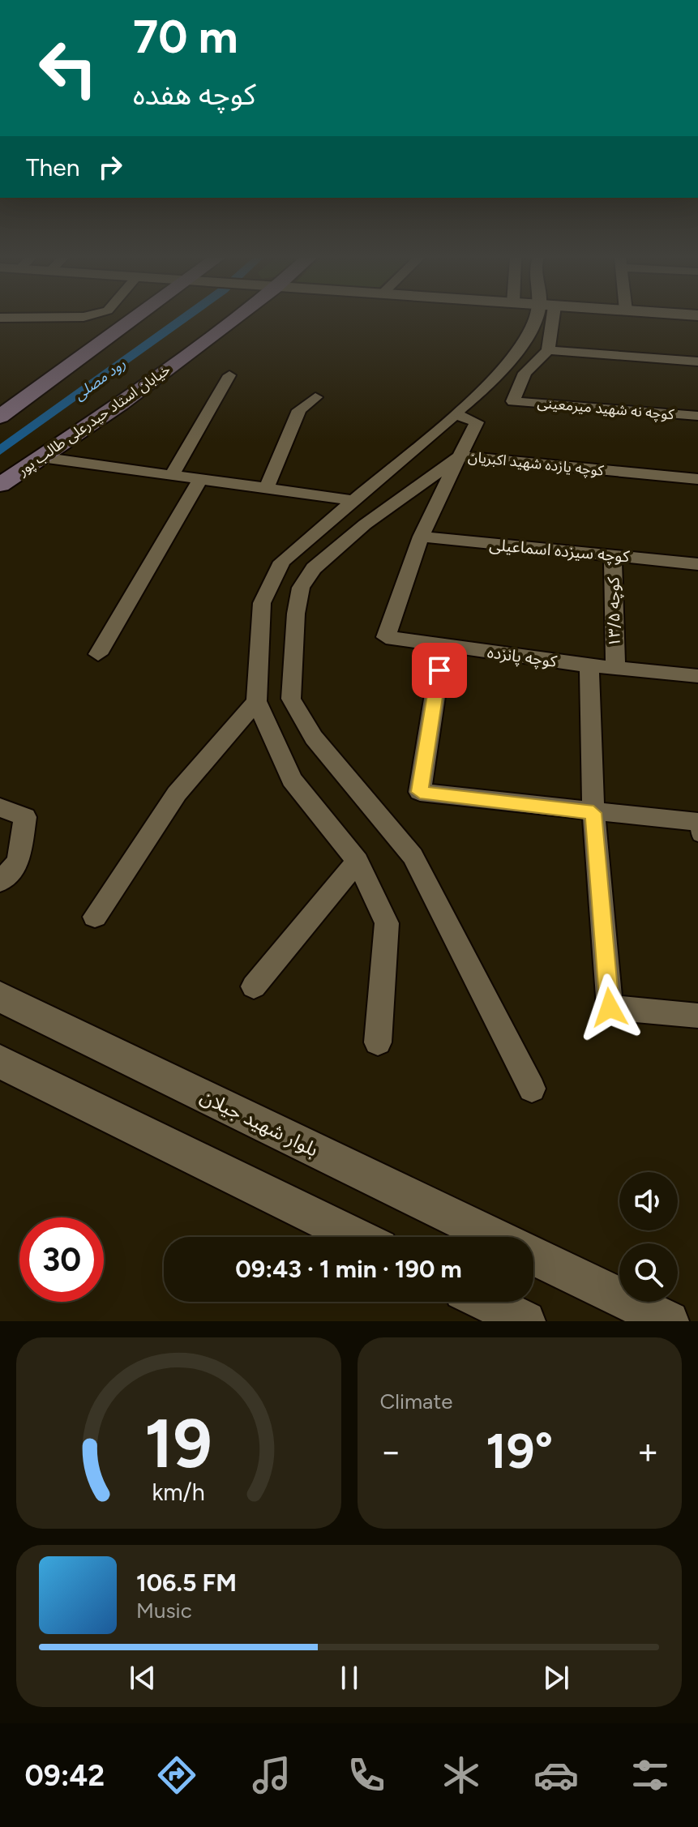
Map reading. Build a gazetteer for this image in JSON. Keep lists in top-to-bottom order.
{
  "streets": {
    "main road": ["خیابان استاد حیدرعلی طالب پور"],
    "street": [
      "کوچه نه شهید میرمعینی",
      "کوچه یازده شهید اکبریان",
      "کوچه سیزده اسماعیلی",
      "کوچه ۱۳/۵",
      "کوچه پانزده",
      "بلوار شهید جیلان"
    ]
  },
  "crossings": [
    ["کوچه یازده شهید اکبریان", "کوچه پانزده"],
    ["کوچه سیزده اسماعیلی", "کوچه ۱۳/۵"],
    ["کوچه سیزده اسماعیلی", "کوچه پانزده"],
    ["کوچه ۱۳/۵", "کوچه پانزده"]
  ],
  "water": ["رود مصلی"],
  "page": {
    "turn": ["70 m", "کوچه هفده"],
    "then": "Then",
    "limit": "30",
    "trip": "09:43 · 1 min · 190 m",
    "tile": "Climate",
    "heat": ["−", "19°", "+"],
    "song": ["106.5 FM", "Music"],
    "tabs": "09:42",
    "gauge": ["19", "km/h"]
  }
}
